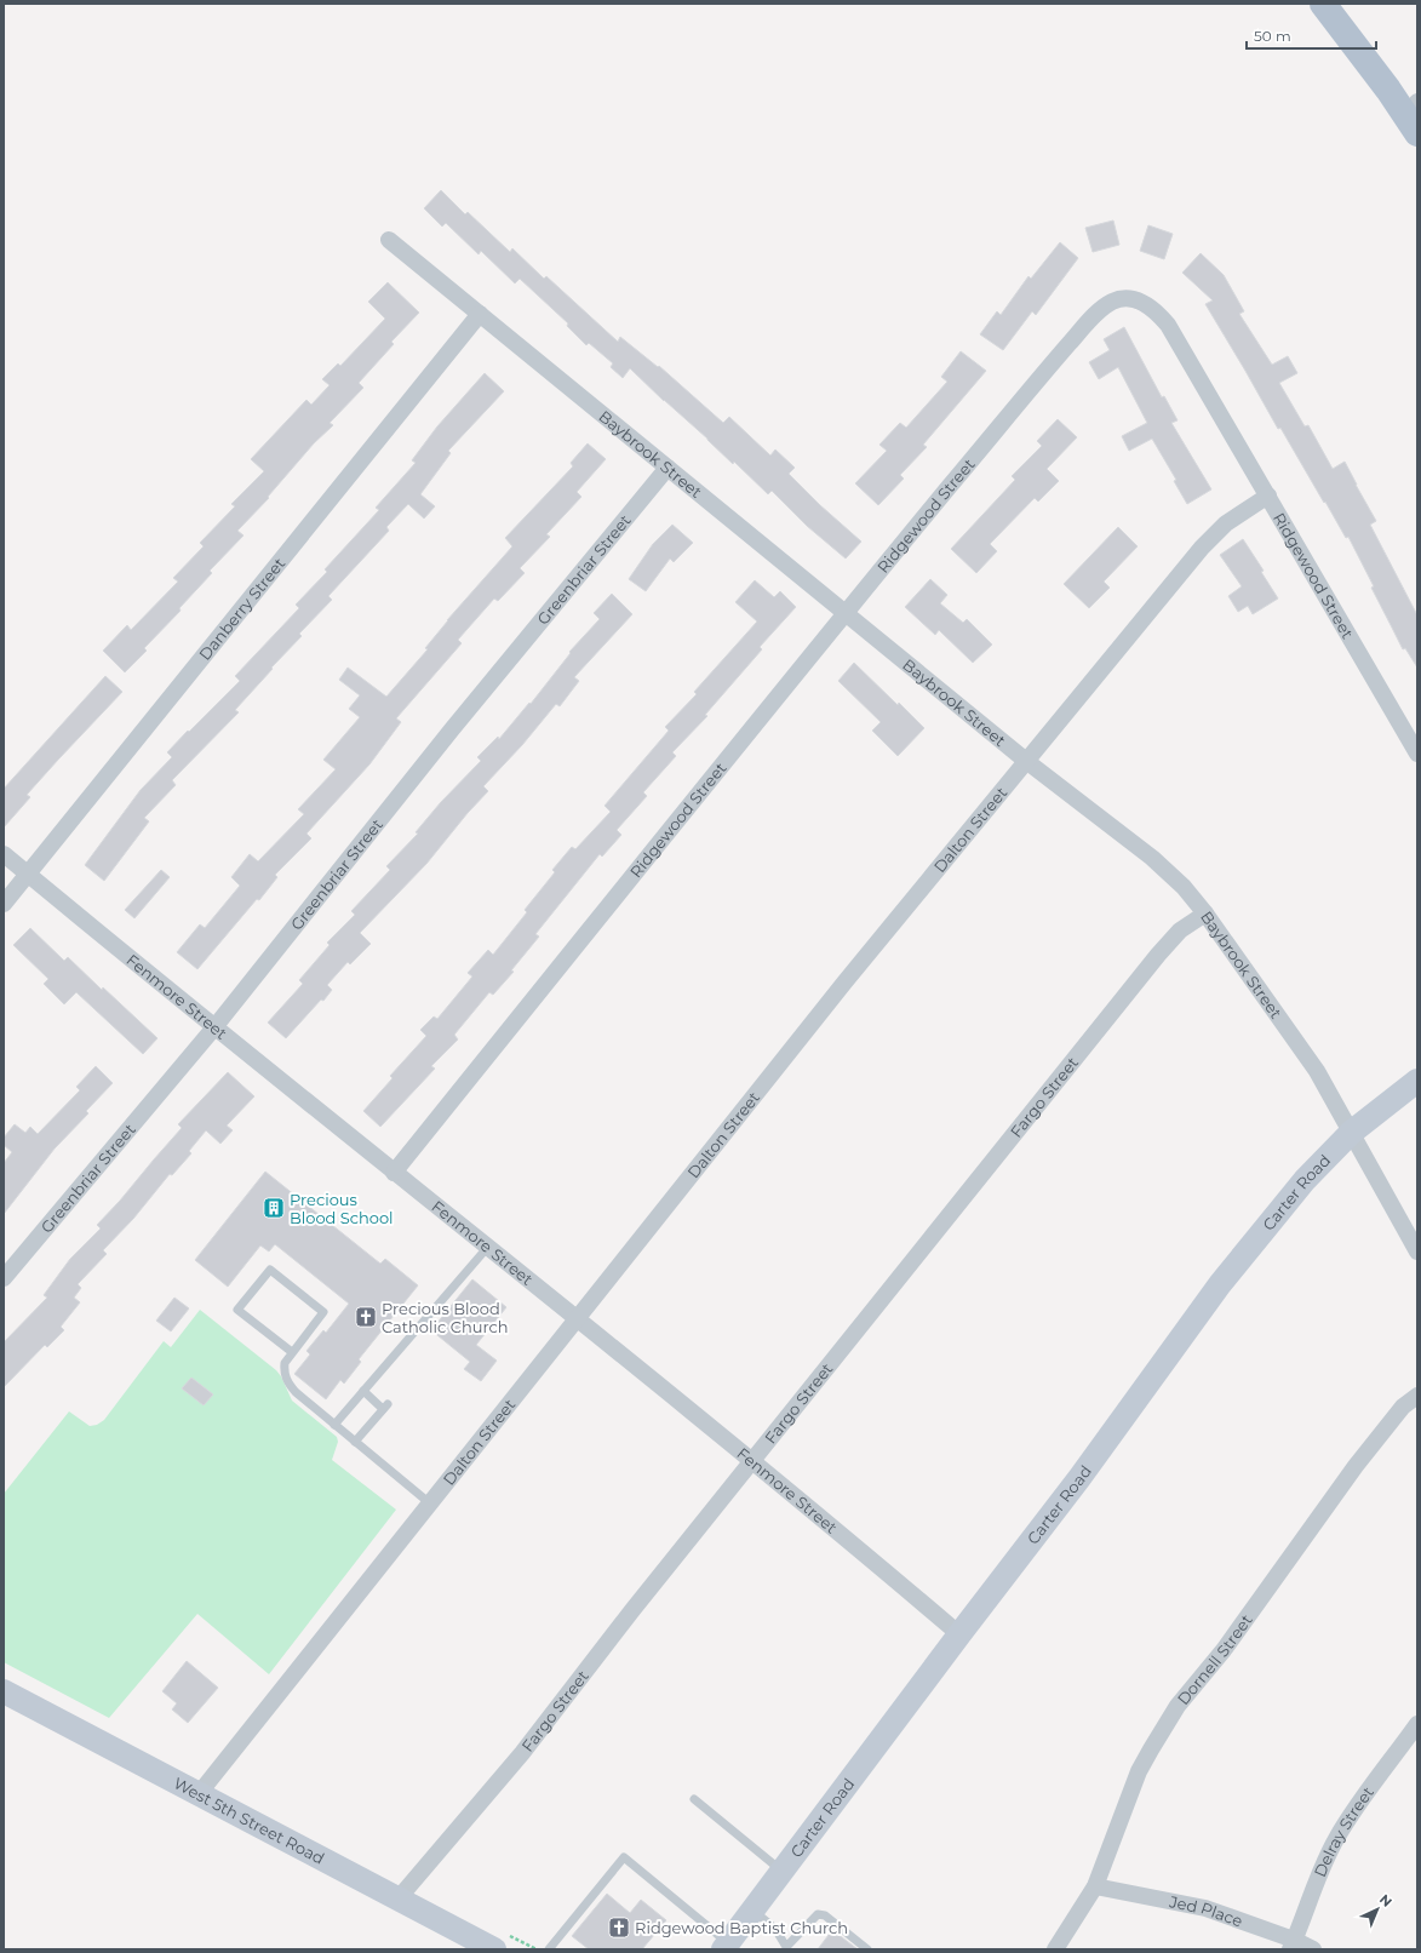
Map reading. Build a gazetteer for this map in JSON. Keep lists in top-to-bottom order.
{
  "streets": {
    "main road": ["Carter Road", "West 5th Street Road"],
    "street": [
      "Baybrook Street",
      "Ridgewood Street",
      "Greenbriar Street",
      "Danberry Street",
      "Dalton Street",
      "Fenmore Street",
      "Fargo Street",
      "Dornell Street",
      "Delray Street",
      "Jed Place"
    ]
  },
  "crossings": [
    ["Baybrook Street", "Ridgewood Street"],
    ["Baybrook Street", "Greenbriar Street"],
    ["Baybrook Street", "Danberry Street"],
    ["Baybrook Street", "Dalton Street"],
    ["Baybrook Street", "Fargo Street"],
    ["Baybrook Street", "Carter Road"],
    ["Ridgewood Street", "Dalton Street"],
    ["Ridgewood Street", "Fenmore Street"],
    ["Greenbriar Street", "Fenmore Street"],
    ["Danberry Street", "Fenmore Street"],
    ["Dalton Street", "Fenmore Street"],
    ["Dalton Street", "West 5th Street Road"],
    ["Fenmore Street", "Fargo Street"],
    ["Fenmore Street", "Carter Road"],
    ["Fargo Street", "West 5th Street Road"],
    ["Dornell Street", "Jed Place"],
    ["Delray Street", "Jed Place"]
  ],
  "places": {
    "building": ["Precious Blood School"],
    "church": ["Precious Blood Catholic Church", "Ridgewood Baptist Church"]
  },
  "scale_bar": "50 m",
  "north": "top right"
}
